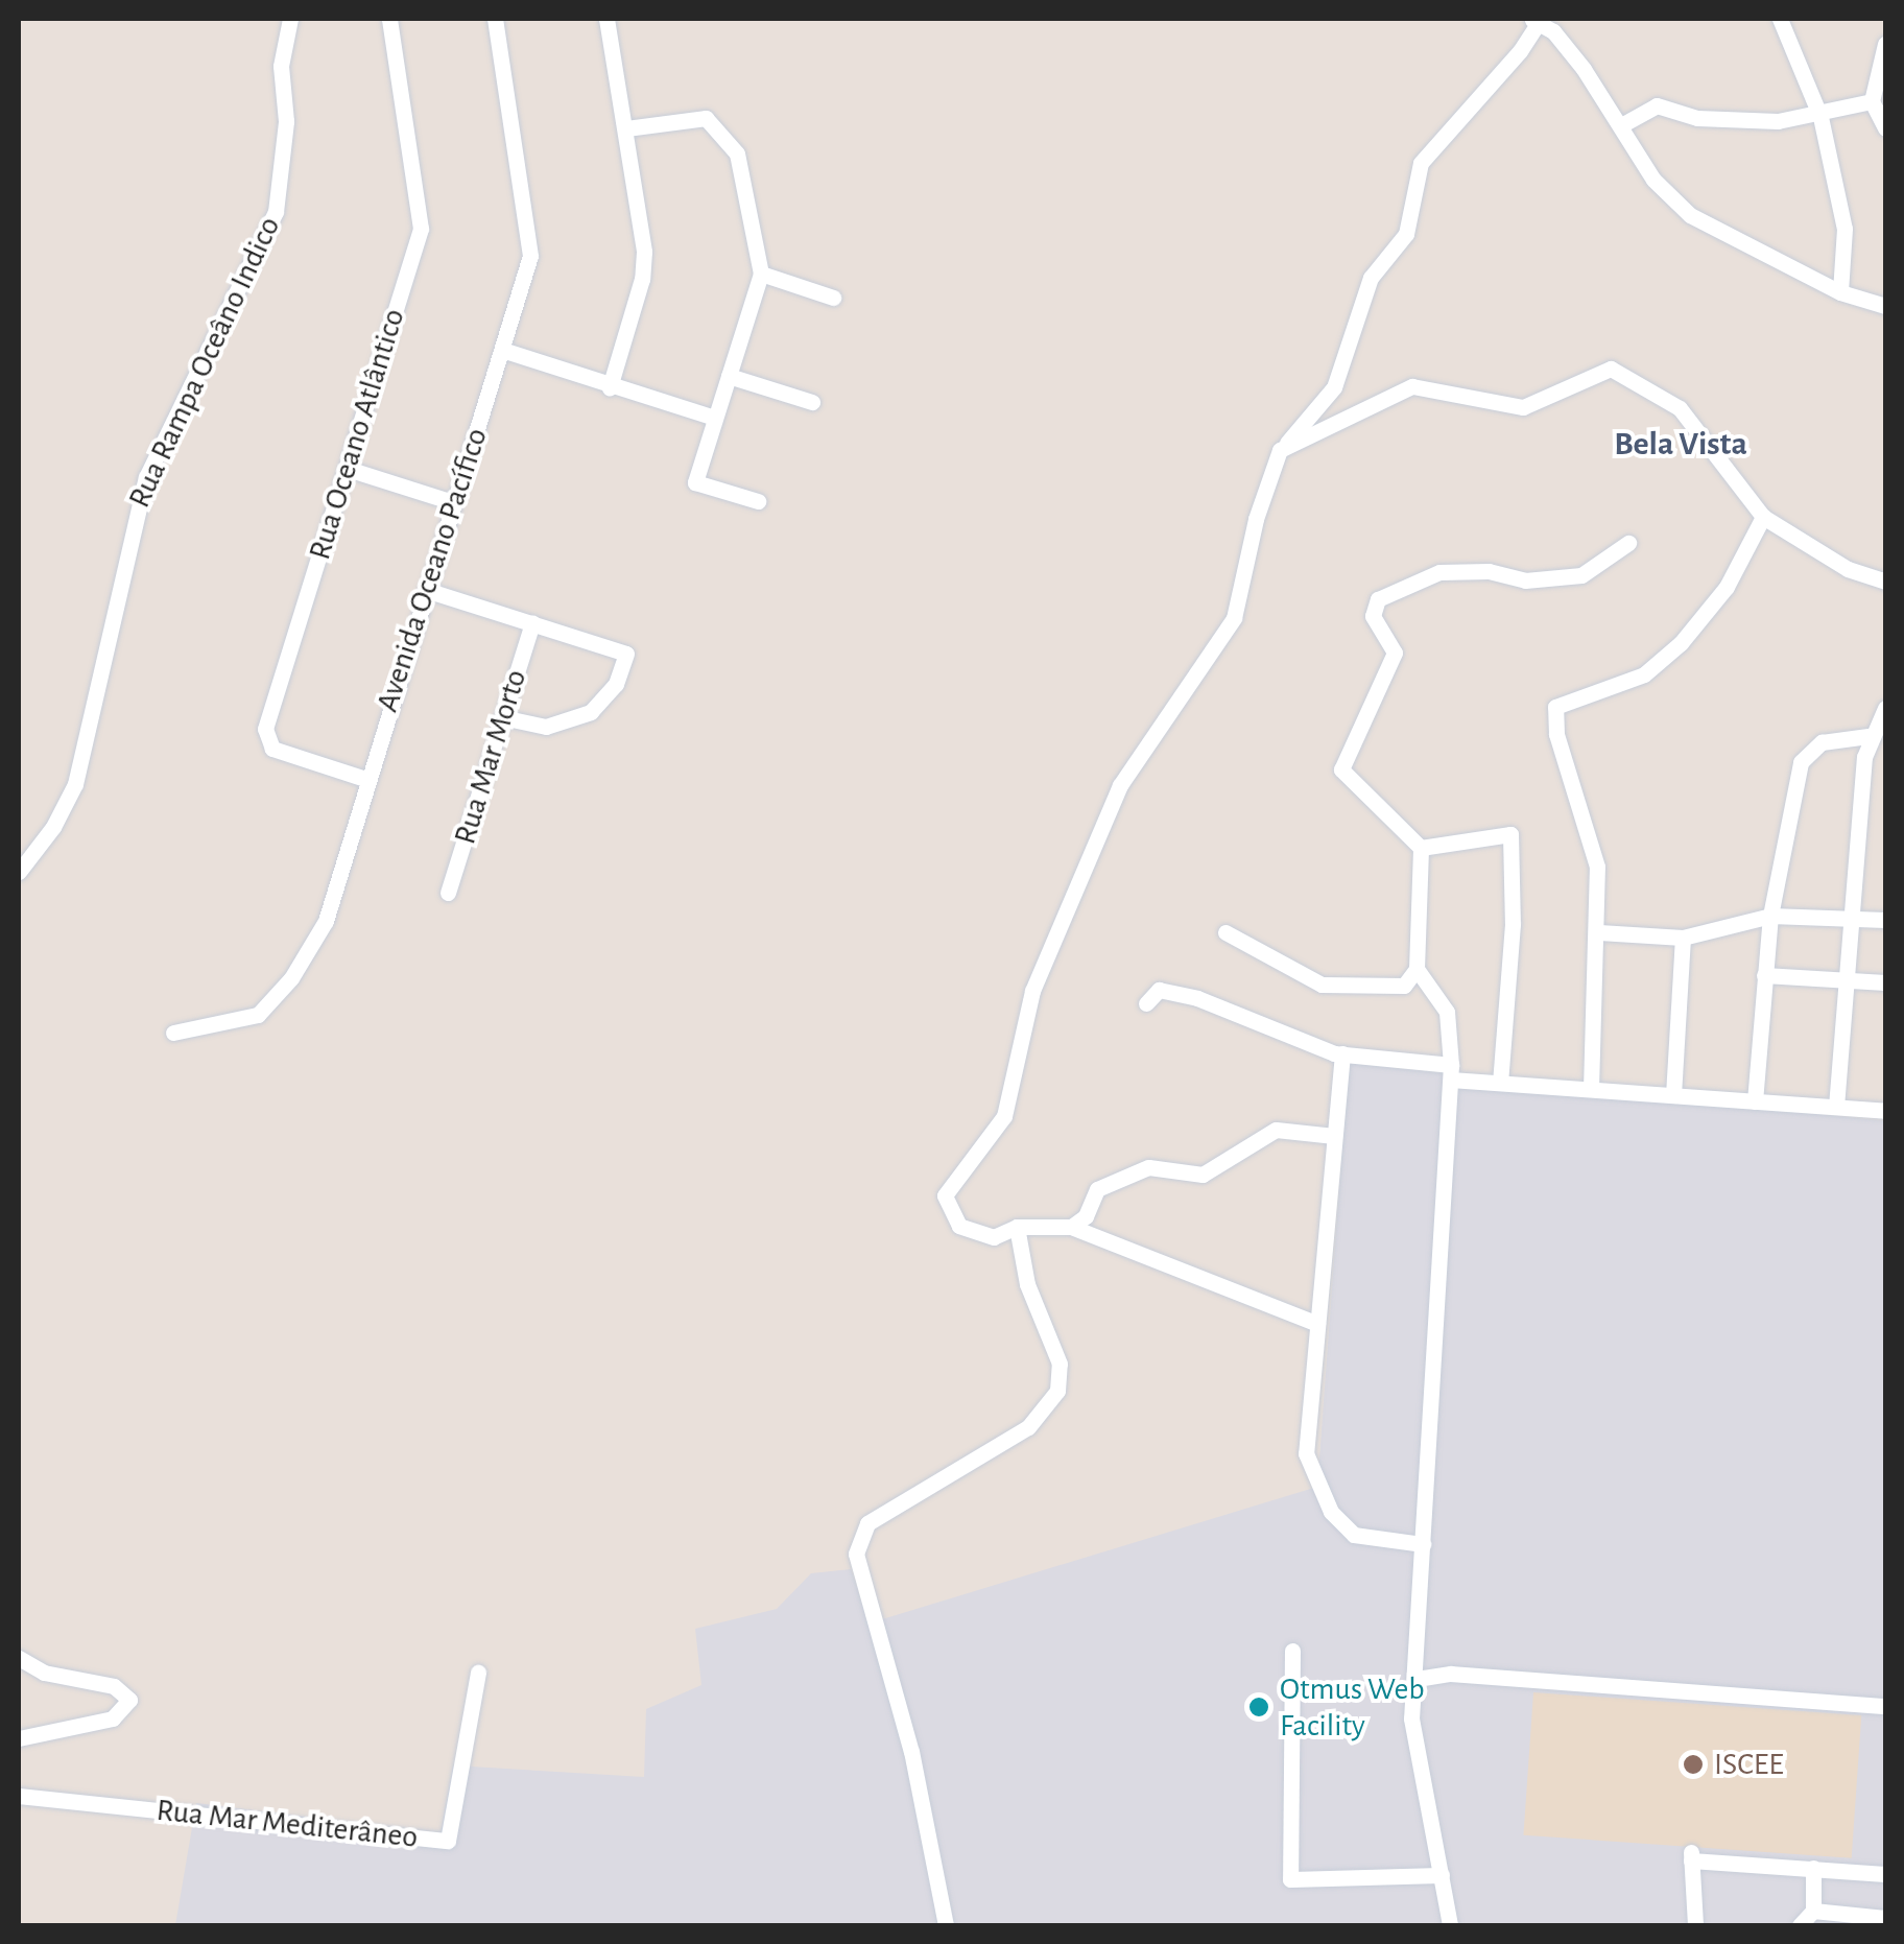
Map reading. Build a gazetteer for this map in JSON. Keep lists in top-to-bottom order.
{
  "streets": {
    "street": [
      "Rua Rampa Oceâno Indico",
      "Rua Oceano Atlântico",
      "Avenida Oceano Pacífico",
      "Rua Mar Morto",
      "Rua Mar Mediterâneo"
    ]
  },
  "crossings": [
    ["Rua Oceano Atlântico", "Avenida Oceano Pacífico"]
  ],
  "districts": ["Bela Vista"],
  "places": ["Otmus Web Facility", "ISCEE"]
}
